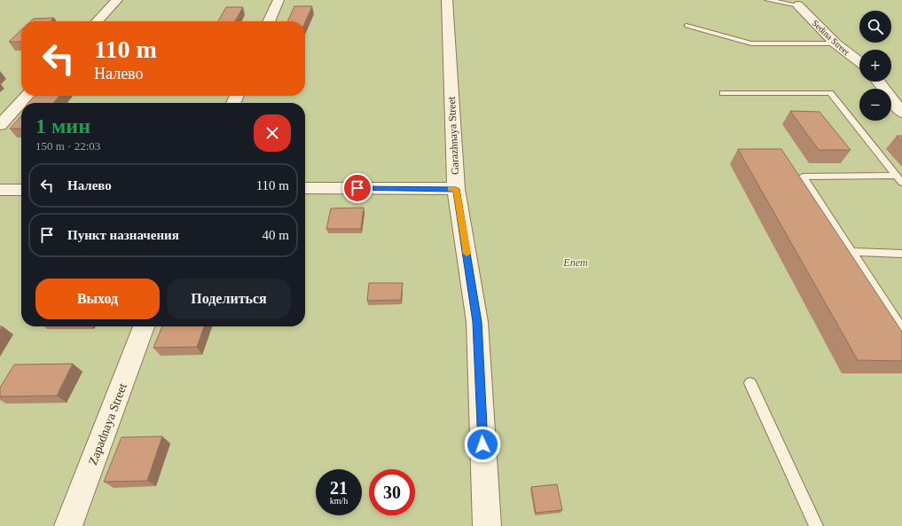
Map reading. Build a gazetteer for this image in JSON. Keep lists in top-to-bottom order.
{
  "streets": {
    "street": ["Sedina Street", "Garazhnaya Street", "Zapadnaya Street"]
  },
  "parks": ["Enem"],
  "page": {
    "map_buttons": ["+", "−"],
    "turn": ["110 m", "Налево"],
    "heading": ["1 мин", "150 m · 22:03"],
    "list": [
      {
        "name": "Налево",
        "value": "110 m"
      },
      {
        "name": "Пункт назначения",
        "value": "40 m"
      }
    ],
    "buttons": ["Выход", "Поделиться"],
    "speed": "21 km/h",
    "limit": "30"
  }
}
